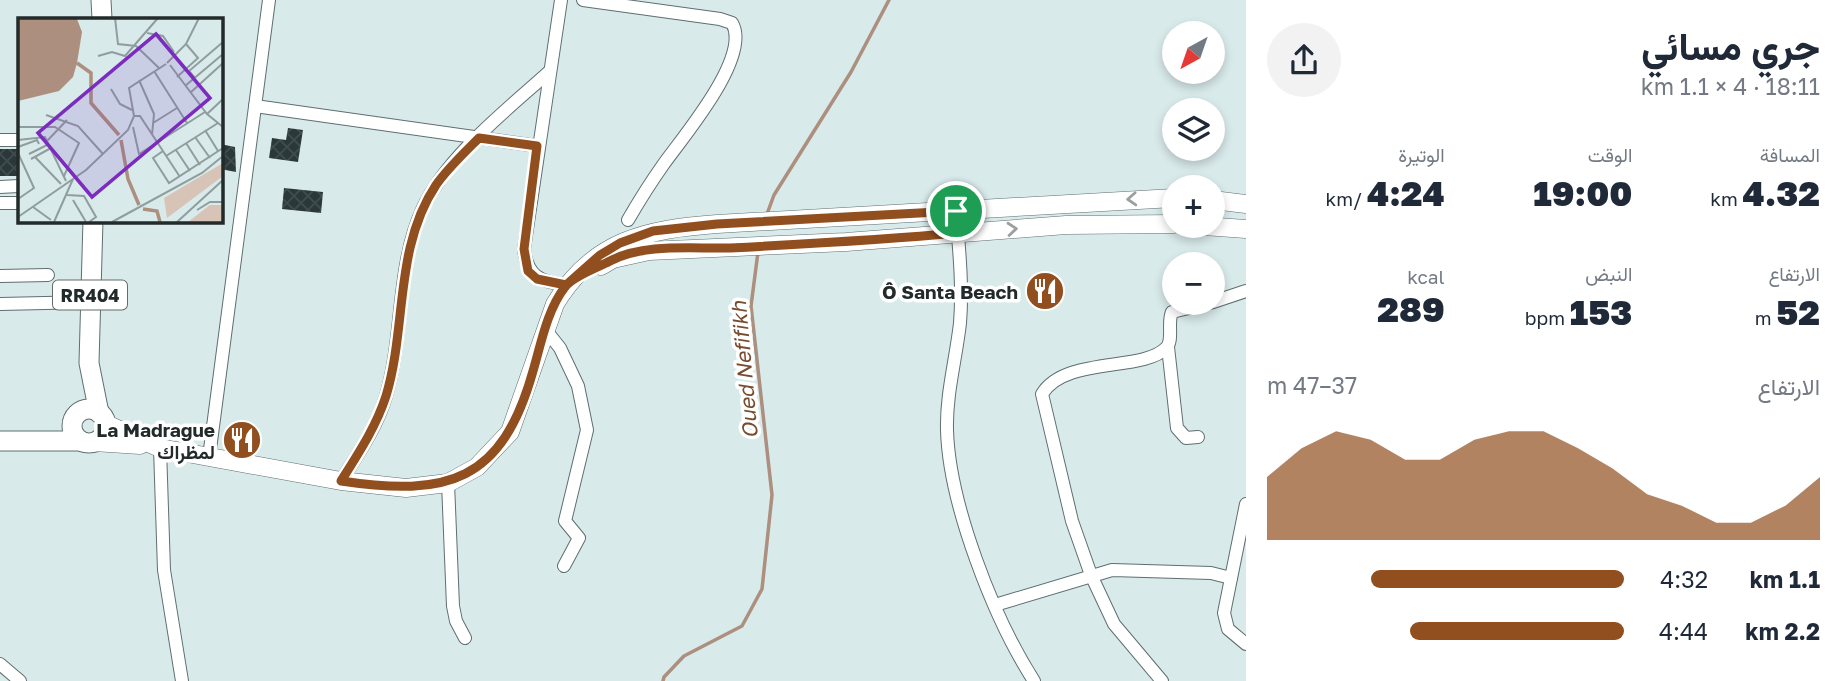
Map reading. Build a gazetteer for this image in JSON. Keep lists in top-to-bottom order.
{
  "streets": {
    "main road": ["RR404"]
  },
  "water": ["Oued Nefifikh"],
  "places": {
    "restaurant": ["Ô Santa Beach", "La Madrague لمظراك"]
  },
  "north": "bottom left",
  "page": {
    "heading": ["جري مسائي", "18:11 · 4 × 1.1 km"],
    "map_buttons": ["+", "−"],
    "stats": [
      ["المسافة", "4.32 km"],
      ["الوقت", "19:00"],
      ["الوتيرة", "4:24 /km"],
      ["الارتفاع", "52 m"],
      ["النبض", "153 bpm"],
      ["kcal", "289"]
    ],
    "chart": ["الارتفاع", "37–47 m"],
    "list": [
      {
        "name": "1.1 km",
        "note": "4:32"
      },
      {
        "name": "2.2 km",
        "note": "4:44"
      }
    ]
  }
}
